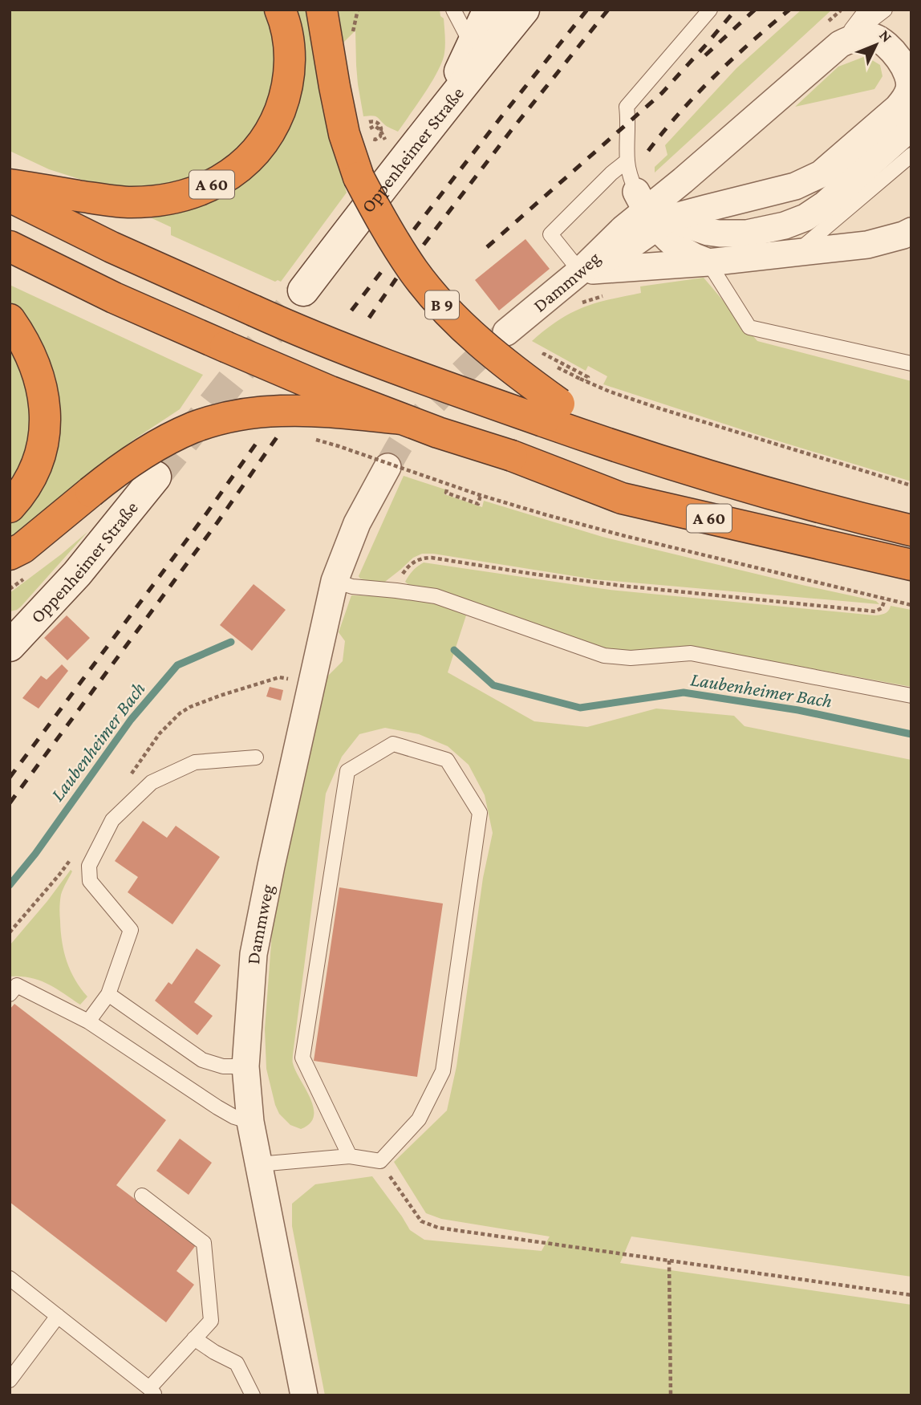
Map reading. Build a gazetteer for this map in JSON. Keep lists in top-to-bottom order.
{
  "streets": {
    "highway": ["A 60", "B 9"],
    "main road": ["Oppenheimer Straße"],
    "street": ["Dammweg"]
  },
  "crossings": [
    ["A 60", "B 9"]
  ],
  "water": ["Laubenheimer Bach"],
  "north": "top right"
}
